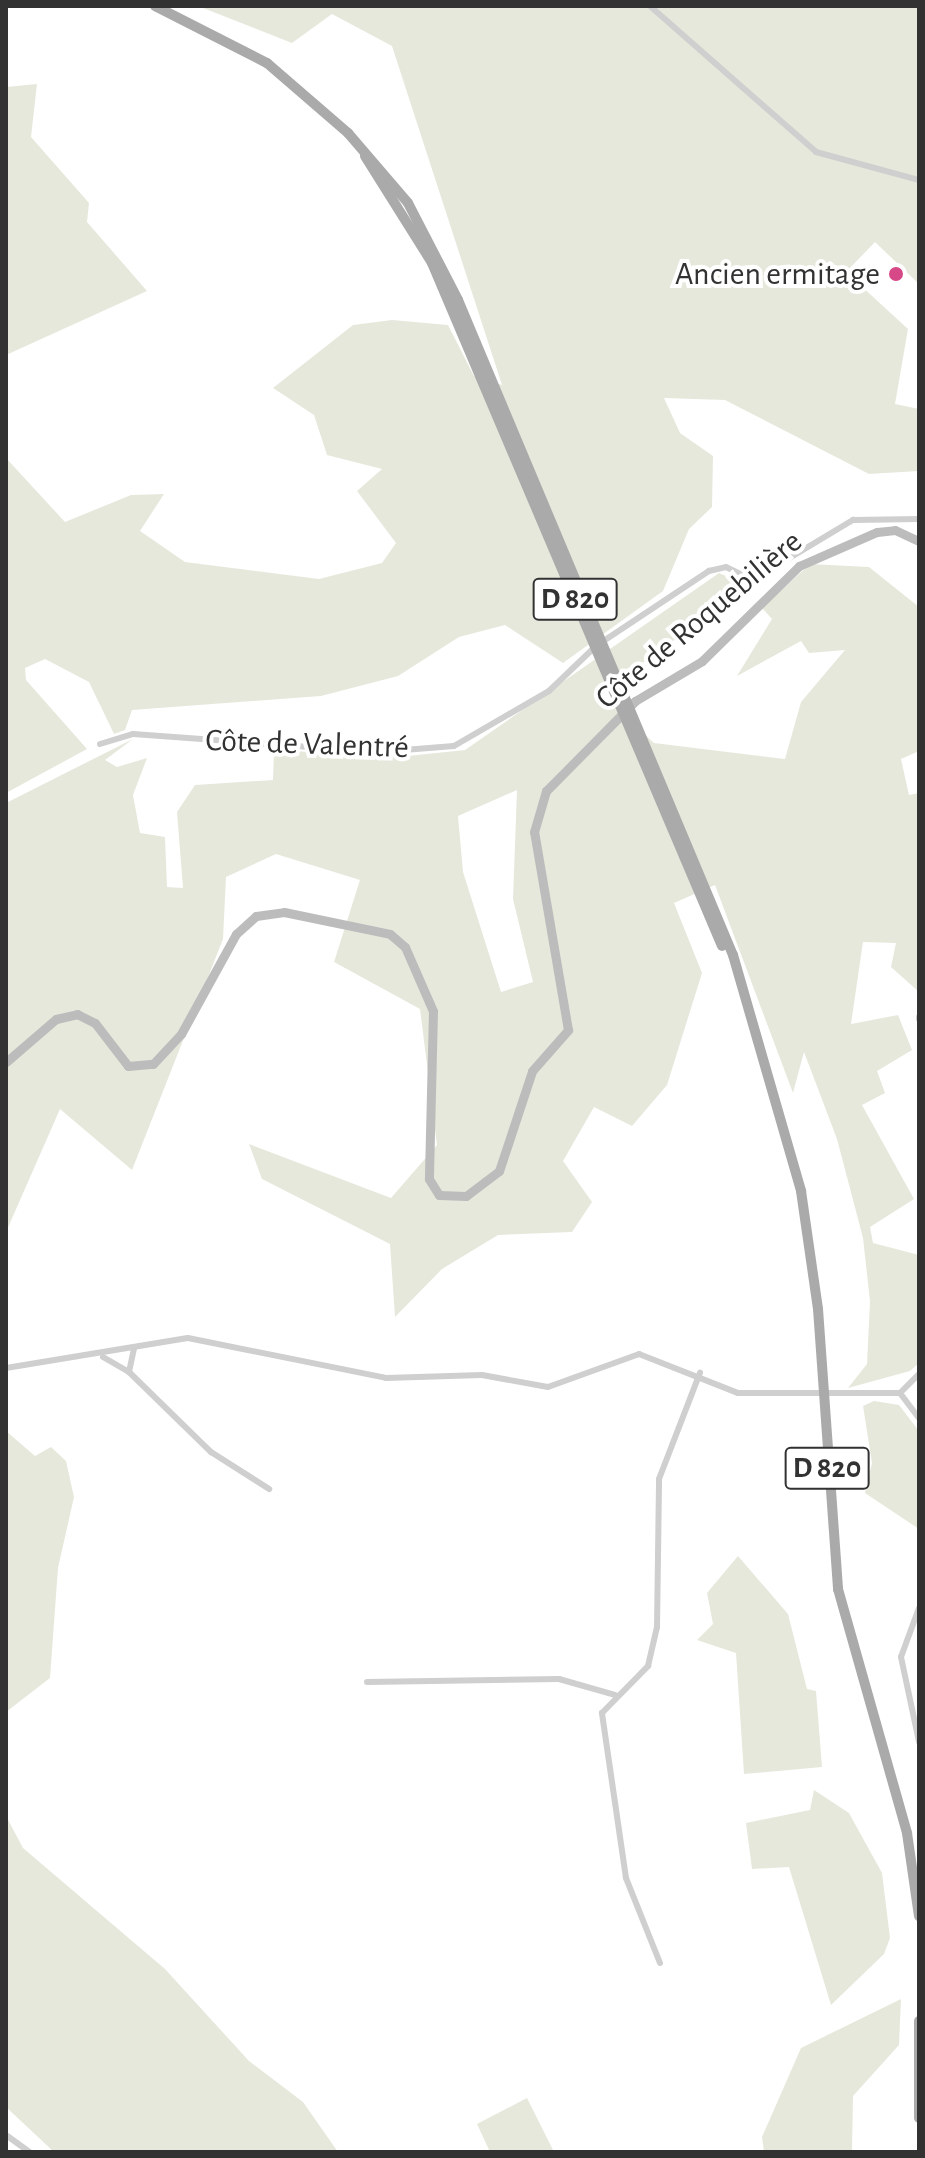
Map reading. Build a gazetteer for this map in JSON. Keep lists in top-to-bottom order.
{
  "streets": {
    "main road": ["D 820"],
    "street": ["Côte de Roquebilière", "Côte de Valentré"]
  },
  "places": ["Ancien ermitage"]
}
